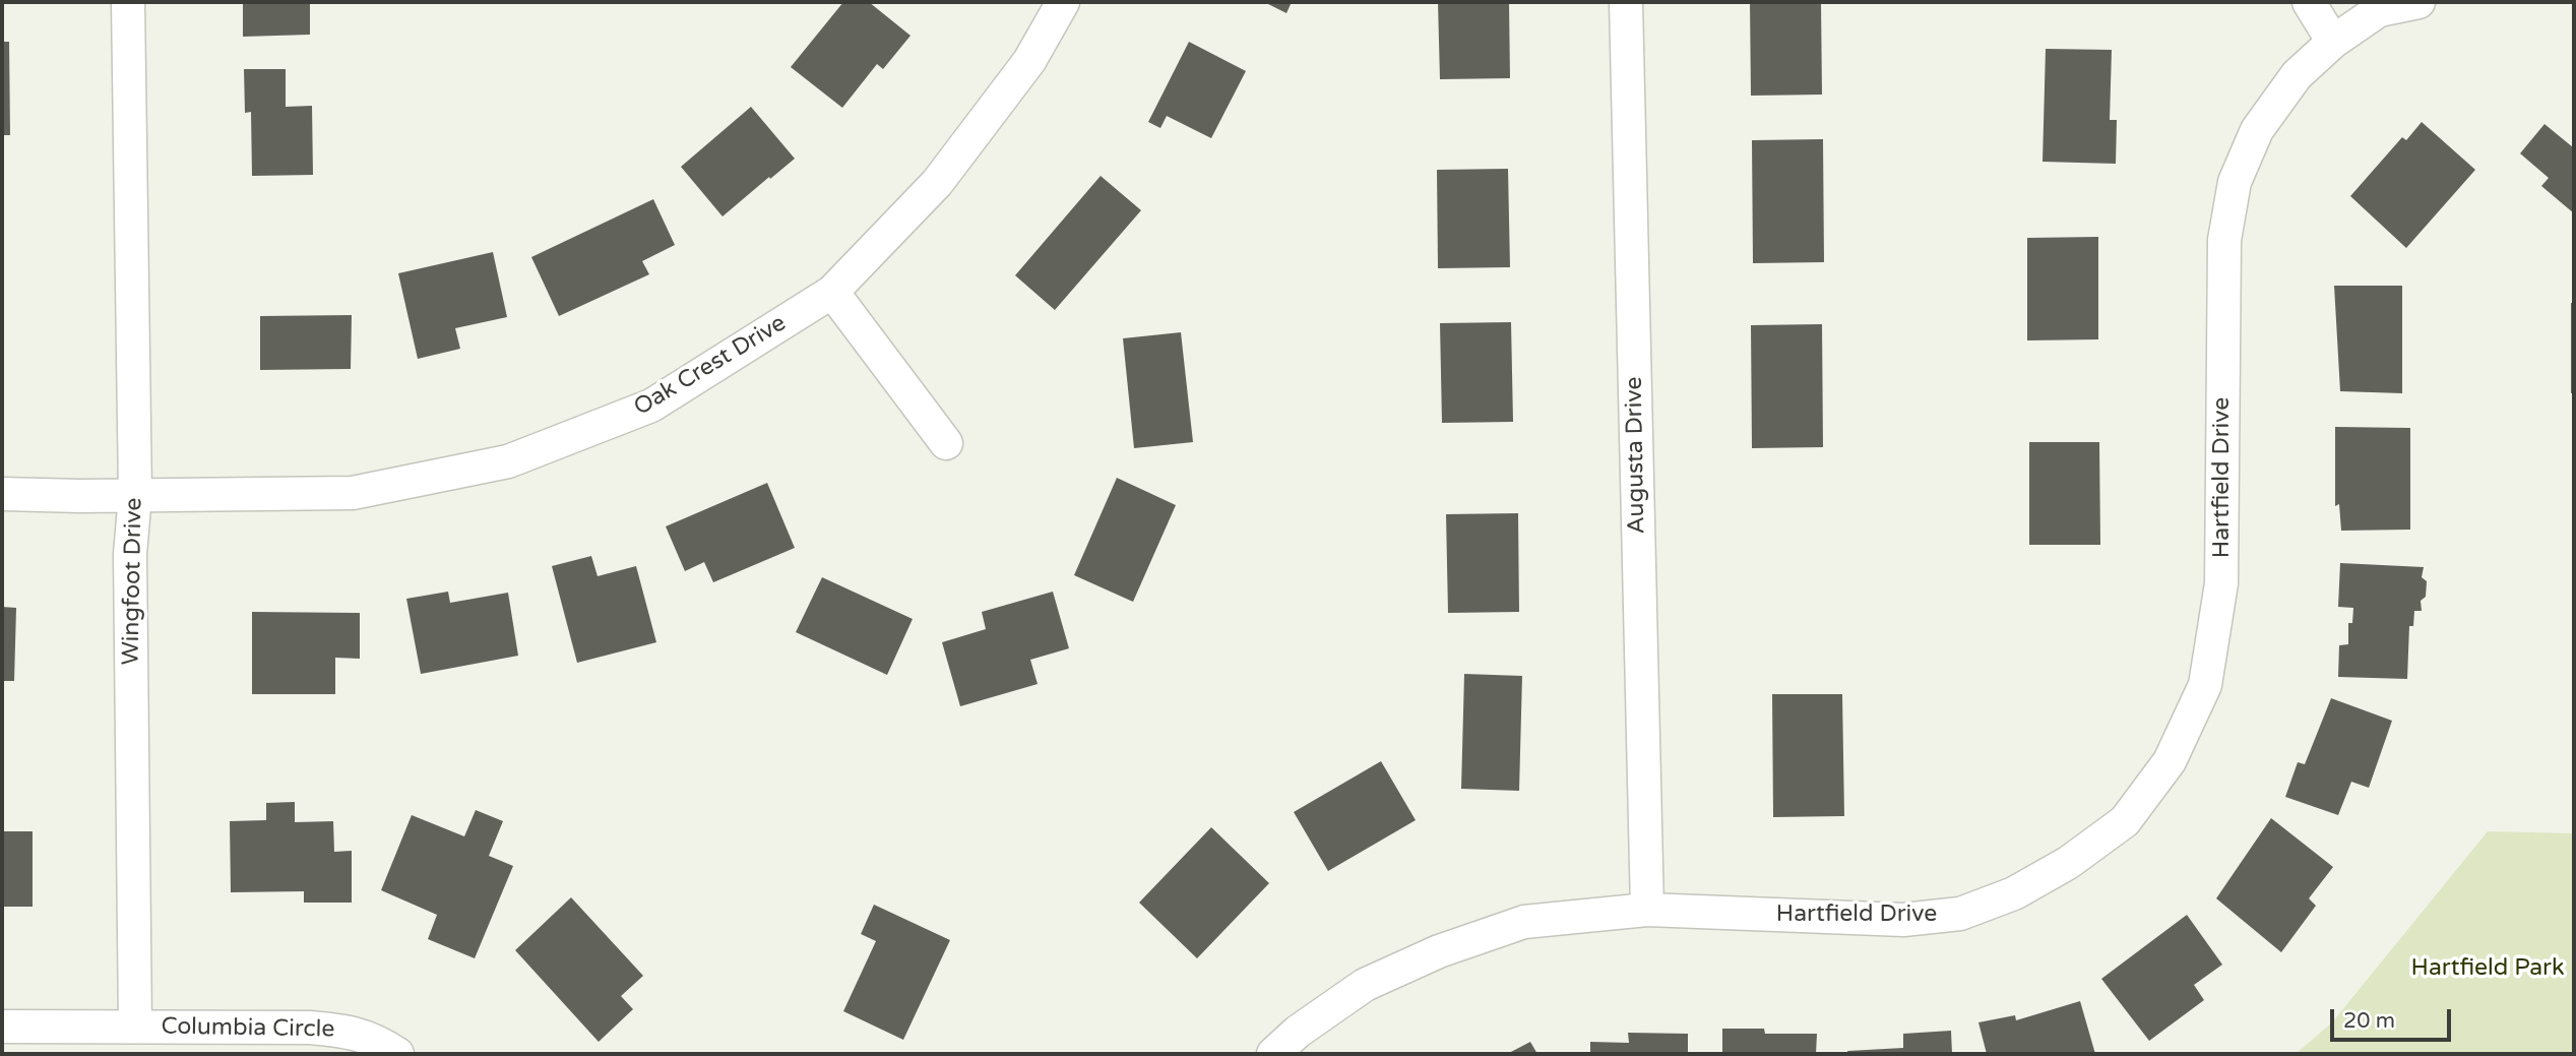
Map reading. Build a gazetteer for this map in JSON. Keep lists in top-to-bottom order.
{
  "streets": {
    "street": [
      "Oak Crest Drive",
      "Augusta Drive",
      "Hartfield Drive",
      "Wingfoot Drive",
      "Columbia Circle"
    ]
  },
  "crossings": [
    ["Oak Crest Drive", "Wingfoot Drive"],
    ["Augusta Drive", "Hartfield Drive"],
    ["Wingfoot Drive", "Columbia Circle"]
  ],
  "parks": ["Hartfield Park"],
  "scale_bar": "20 m"
}
